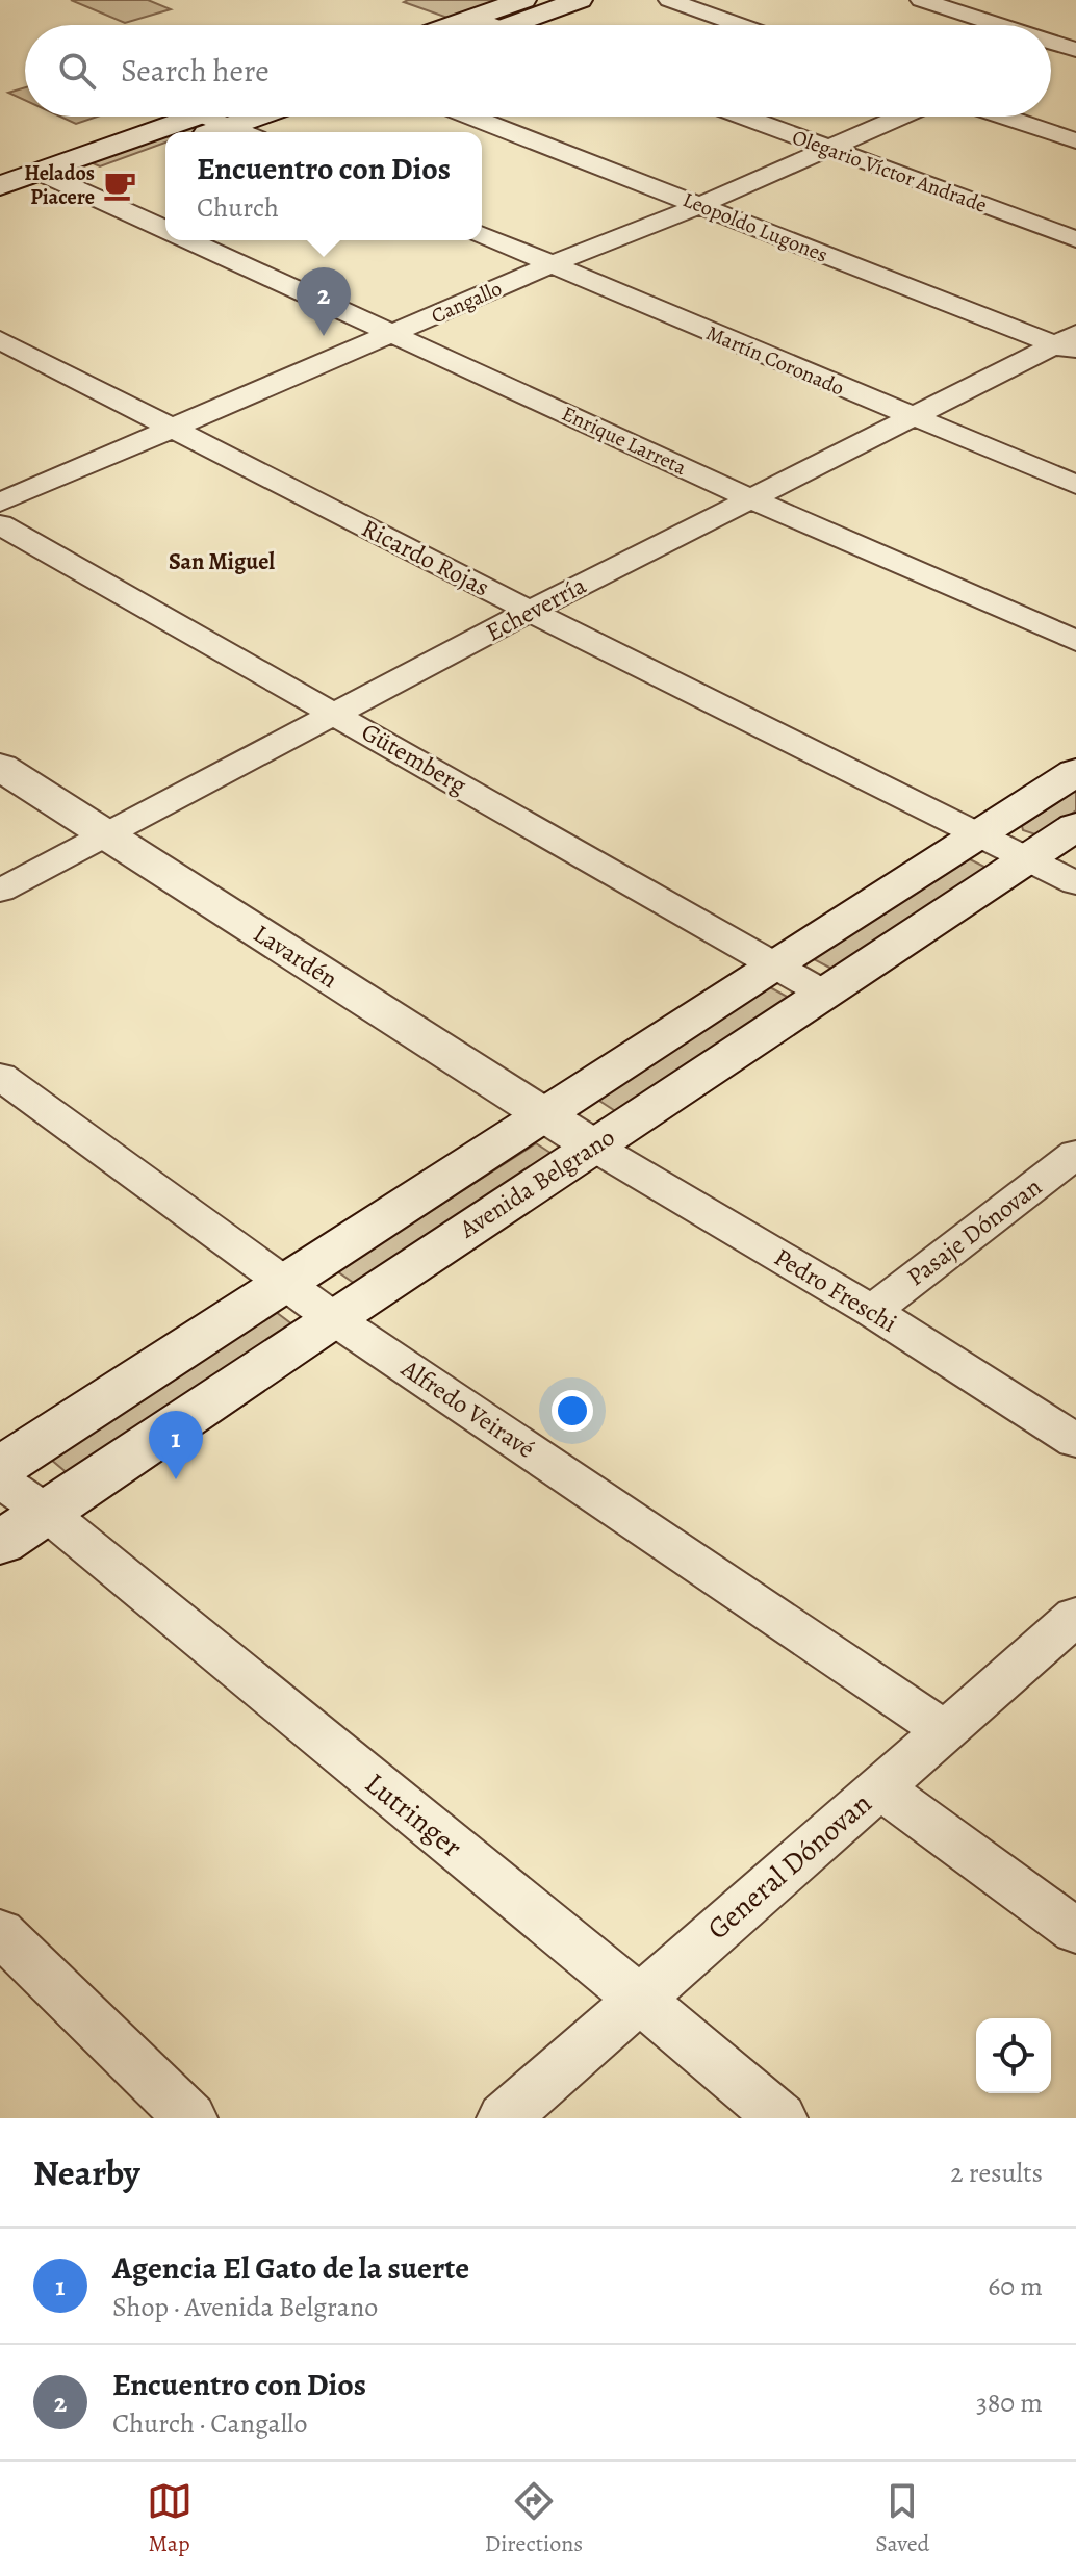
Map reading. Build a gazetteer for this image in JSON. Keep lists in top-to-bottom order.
{
  "streets": {
    "main road": ["Lavardén", "Avenida Belgrano"],
    "street": [
      "Olegario Víctor Andrade",
      "Leopoldo Lugones",
      "Cangallo",
      "Martín Coronado",
      "Enrique Larreta",
      "Ricardo Rojas",
      "Echeverría",
      "Gütemberg",
      "Pasaje Dónovan",
      "Pedro Freschi",
      "Alfredo Veiravé",
      "Lutringer",
      "General Dónovan"
    ]
  },
  "crossings": [
    ["Olegario Víctor Andrade", "Cangallo"],
    ["Leopoldo Lugones", "Cangallo"],
    ["Leopoldo Lugones", "Echeverría"],
    ["Cangallo", "Martín Coronado"],
    ["Cangallo", "Enrique Larreta"],
    ["Cangallo", "Ricardo Rojas"],
    ["Martín Coronado", "Echeverría"],
    ["Enrique Larreta", "Echeverría"],
    ["Ricardo Rojas", "Echeverría"],
    ["Ricardo Rojas", "Avenida Belgrano"],
    ["Echeverría", "Gütemberg"],
    ["Echeverría", "Lavardén"],
    ["Gütemberg", "Avenida Belgrano"],
    ["Lavardén", "Avenida Belgrano"],
    ["Lavardén", "Pedro Freschi"],
    ["Avenida Belgrano", "Pedro Freschi"],
    ["Avenida Belgrano", "Alfredo Veiravé"],
    ["Avenida Belgrano", "Lutringer"],
    ["Pasaje Dónovan", "Pedro Freschi"],
    ["Alfredo Veiravé", "General Dónovan"],
    ["Lutringer", "General Dónovan"]
  ],
  "districts": ["San Miguel"],
  "places": {
    "cafe": ["Helados Piacere"]
  },
  "page": {
    "search": "Search here",
    "popup": ["Encuentro con Dios", "Church"],
    "pins": ["2", "1"],
    "heading": ["Nearby", "2 results"],
    "list": [
      {
        "mark": "1",
        "name": "Agencia El Gato de la suerte",
        "note": "Shop · Avenida Belgrano",
        "value": "60 m"
      },
      {
        "mark": "2",
        "name": "Encuentro con Dios",
        "note": "Church · Cangallo",
        "value": "380 m"
      }
    ],
    "nav": ["Map", "Directions", "Saved"]
  }
}
